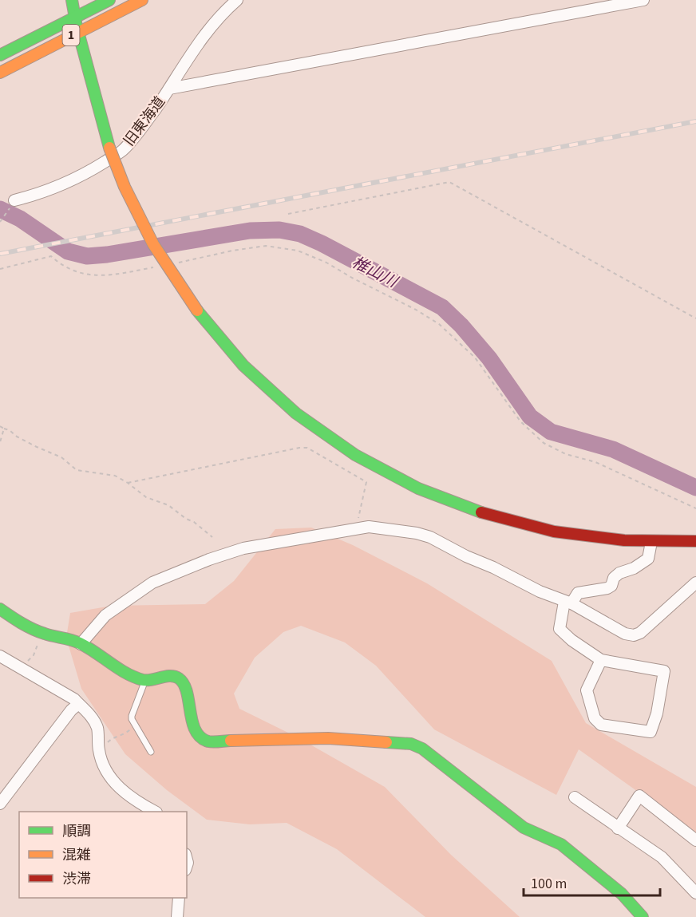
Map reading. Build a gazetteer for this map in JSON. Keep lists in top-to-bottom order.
{
  "streets": {
    "main road": ["1"],
    "street": ["旧東海道"]
  },
  "water": ["椎山川"],
  "legend": ["順調", "混雑", "渋滞"],
  "scale_bar": "100 m"
}
